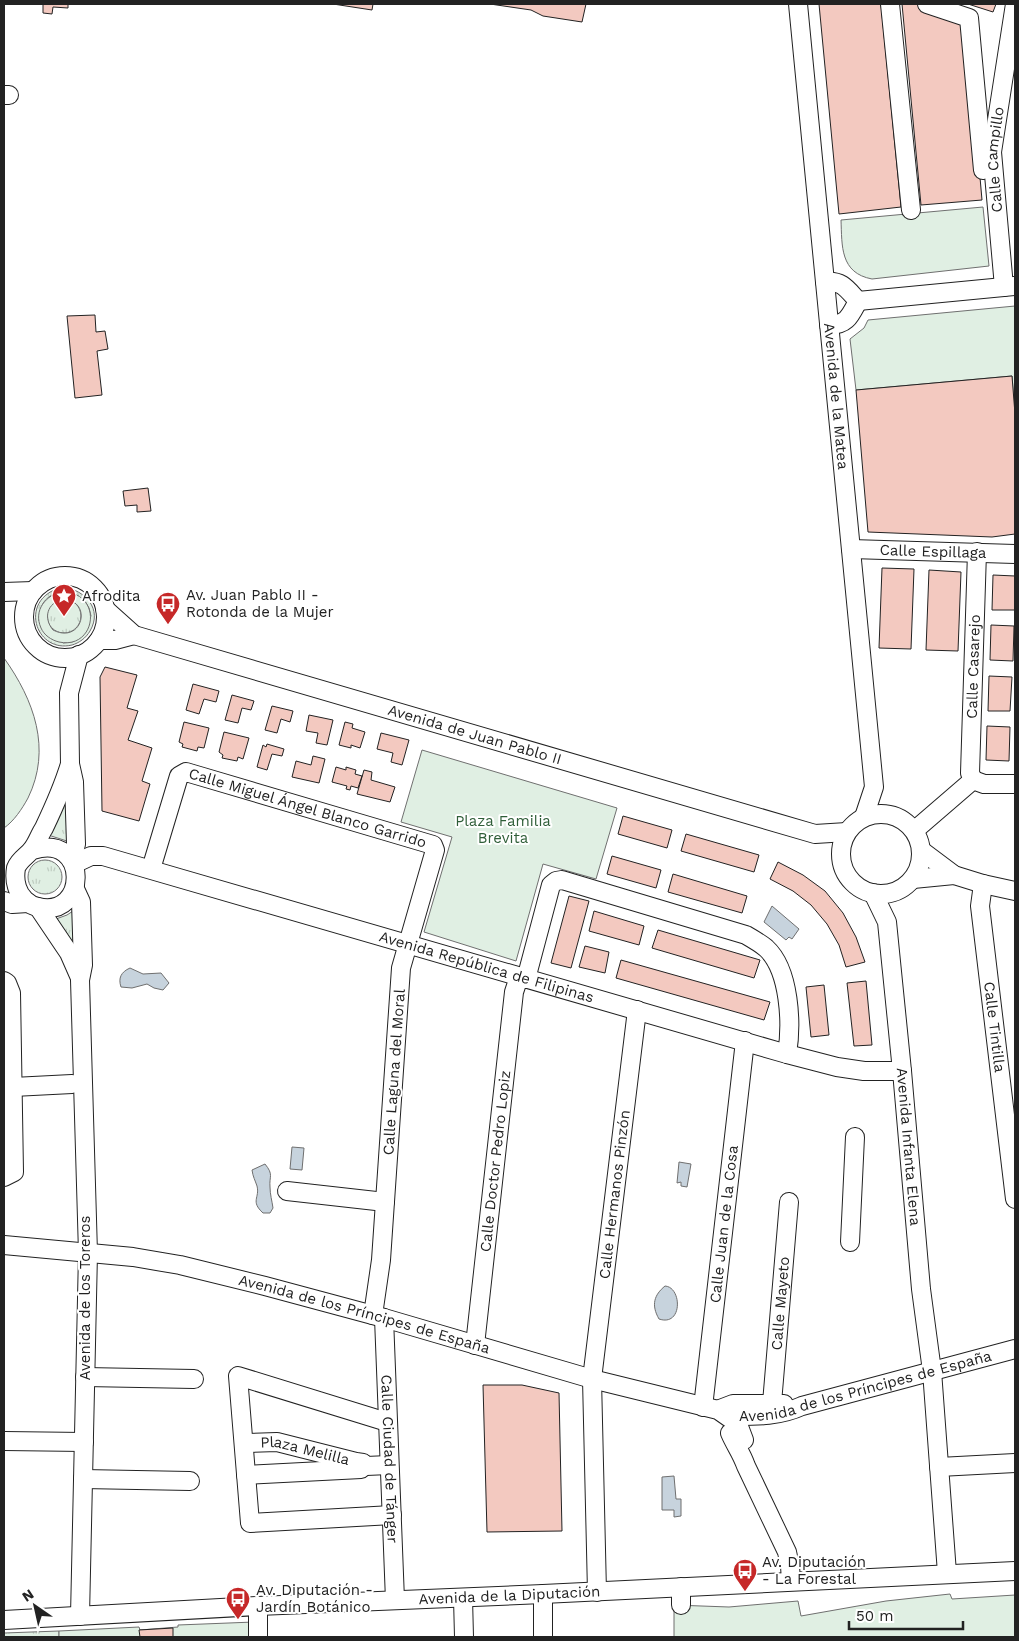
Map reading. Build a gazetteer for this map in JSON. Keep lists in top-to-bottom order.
{
  "streets": {
    "street": [
      "Calle Campillo",
      "Avenida de la Matea",
      "Calle Espillaga",
      "Calle Casarejo",
      "Avenida de Juan Pablo II",
      "Calle Miguel Ángel Blanco Garrido",
      "Avenida República de Filipinas",
      "Calle Tintilla",
      "Calle Laguna del Moral",
      "Avenida Infanta Elena",
      "Calle Doctor Pedro Lopiz",
      "Calle Hermanos Pinzón",
      "Calle Juan de la Cosa",
      "Avenida de los Toreros",
      "Calle Mayeto",
      "Avenida de los Príncipes de España",
      "Plaza Melilla",
      "Calle Ciudad de Tánger",
      "Avenida de la Diputación"
    ]
  },
  "crossings": [
    ["Avenida de la Matea", "Calle Espillaga"],
    ["Avenida de la Matea", "Avenida de Juan Pablo II"],
    ["Avenida de la Matea", "Avenida Infanta Elena"],
    ["Calle Espillaga", "Calle Casarejo"],
    ["Avenida de Juan Pablo II", "Avenida Infanta Elena"],
    ["Calle Miguel Ángel Blanco Garrido", "Avenida República de Filipinas"],
    ["Calle Miguel Ángel Blanco Garrido", "Calle Laguna del Moral"],
    ["Avenida República de Filipinas", "Calle Laguna del Moral"],
    ["Avenida República de Filipinas", "Avenida Infanta Elena"],
    ["Avenida República de Filipinas", "Calle Doctor Pedro Lopiz"],
    ["Avenida República de Filipinas", "Calle Hermanos Pinzón"],
    ["Avenida República de Filipinas", "Calle Juan de la Cosa"],
    ["Avenida República de Filipinas", "Avenida de los Toreros"],
    ["Calle Laguna del Moral", "Avenida de los Príncipes de España"],
    ["Calle Laguna del Moral", "Calle Ciudad de Tánger"],
    ["Avenida Infanta Elena", "Avenida de los Príncipes de España"],
    ["Avenida Infanta Elena", "Avenida de la Diputación"],
    ["Calle Doctor Pedro Lopiz", "Avenida de los Príncipes de España"],
    ["Calle Hermanos Pinzón", "Avenida de los Príncipes de España"],
    ["Calle Hermanos Pinzón", "Avenida de la Diputación"],
    ["Calle Juan de la Cosa", "Avenida de los Príncipes de España"],
    ["Calle Juan de la Cosa", "Avenida de la Diputación"],
    ["Avenida de los Toreros", "Avenida de los Príncipes de España"],
    ["Avenida de los Toreros", "Avenida de la Diputación"],
    ["Calle Mayeto", "Avenida de los Príncipes de España"],
    ["Avenida de los Príncipes de España", "Calle Ciudad de Tánger"],
    ["Plaza Melilla", "Calle Ciudad de Tánger"],
    ["Calle Ciudad de Tánger", "Avenida de la Diputación"]
  ],
  "parks": ["Plaza Familia Brevita"],
  "places": {
    "place": ["Afrodita"],
    "bus stop": ["Av. Juan Pablo II - Rotonda de la Mujer", "Av. Diputación - La Forestal", "Av. Diputación - Jardín Botánico"]
  },
  "scale_bar": "50 m",
  "north": "top left"
}
